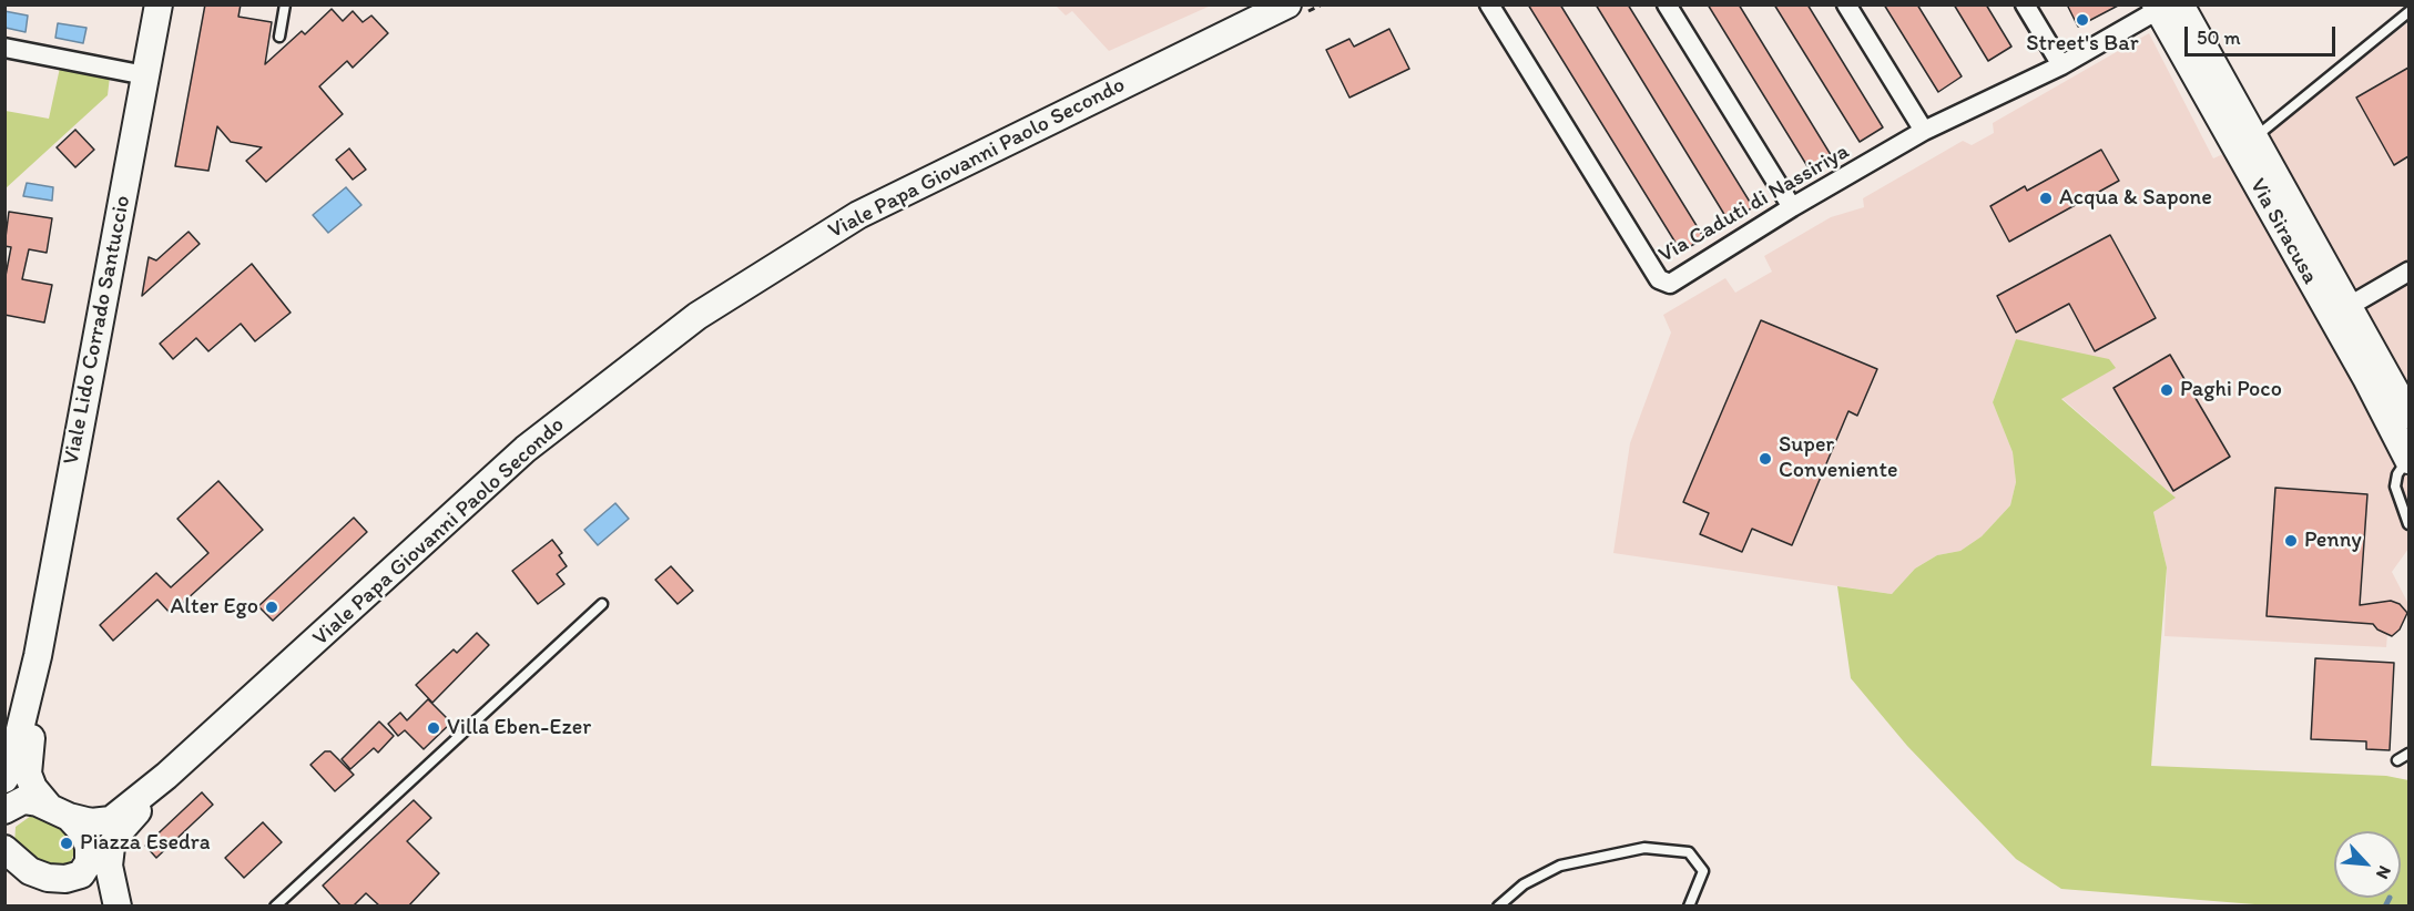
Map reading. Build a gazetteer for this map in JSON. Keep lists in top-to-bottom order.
{
  "streets": {
    "street": [
      "Viale Papa Giovanni Paolo Secondo",
      "Via Caduti di Nassiriya",
      "Via Siracusa",
      "Viale Lido Corrado Santuccio"
    ]
  },
  "crossings": [
    ["Via Caduti di Nassiriya", "Via Siracusa"]
  ],
  "places": [
    "Street's Bar",
    "Acqua & Sapone",
    "Paghi Poco",
    "Super Conveniente",
    "Penny",
    "Alter Ego",
    "Villa Eben-Ezer",
    "Piazza Esedra"
  ],
  "scale_bar": "50 m",
  "north": "bottom right"
}
